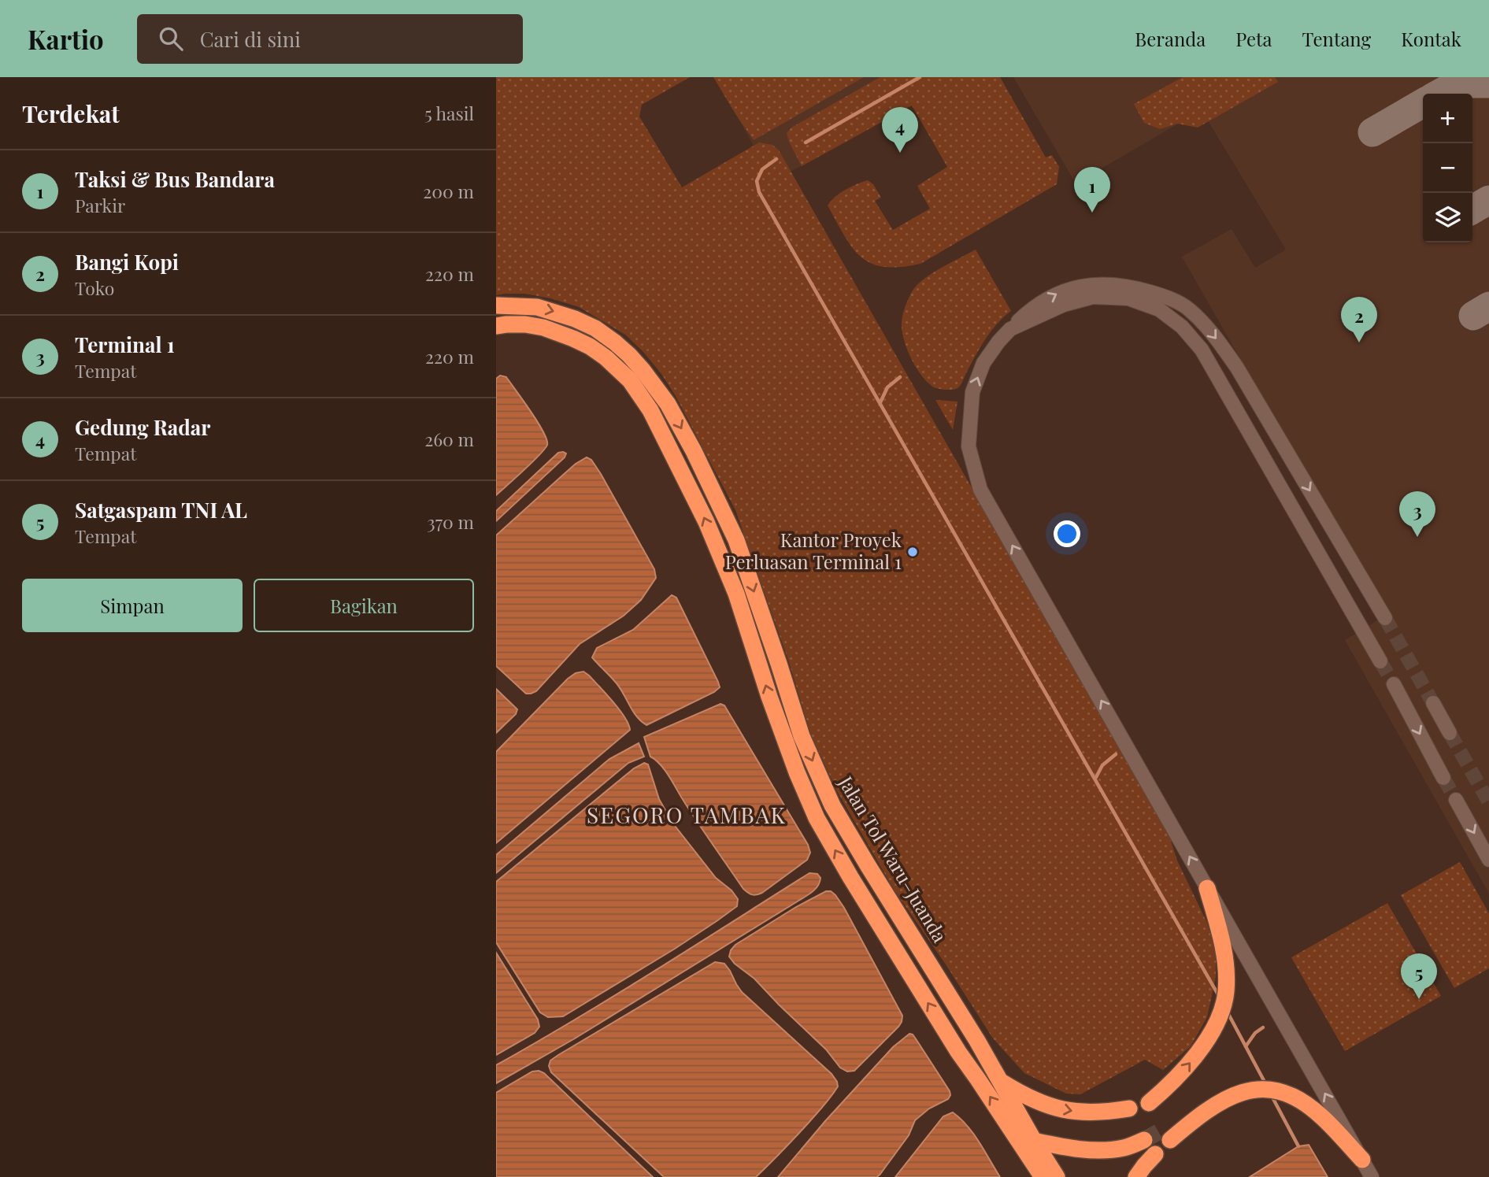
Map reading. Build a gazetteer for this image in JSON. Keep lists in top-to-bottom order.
{
  "streets": {
    "highway": ["Jalan Tol Waru–Juanda"]
  },
  "districts": ["SEGORO TAMBAK"],
  "places": ["Kantor Proyek Perluasan Terminal 1"],
  "page": {
    "header": "Kartio",
    "search": "Cari di sini",
    "nav": [
      "Beranda",
      "Peta",
      "Tentang",
      "Kontak"
    ],
    "heading": ["Terdekat", "5 hasil"],
    "map_buttons": ["+", "−"],
    "pins": [
      "4",
      "1",
      "2",
      "3",
      "5"
    ],
    "list": [
      {
        "mark": "1",
        "name": "Taksi & Bus Bandara",
        "note": "Parkir",
        "value": "200 m"
      },
      {
        "mark": "2",
        "name": "Bangi Kopi",
        "note": "Toko",
        "value": "220 m"
      },
      {
        "mark": "3",
        "name": "Terminal 1",
        "note": "Tempat",
        "value": "220 m"
      },
      {
        "mark": "4",
        "name": "Gedung Radar",
        "note": "Tempat",
        "value": "260 m"
      },
      {
        "mark": "5",
        "name": "Satgaspam TNI AL",
        "note": "Tempat",
        "value": "370 m"
      }
    ],
    "buttons": ["Simpan", "Bagikan"]
  }
}
